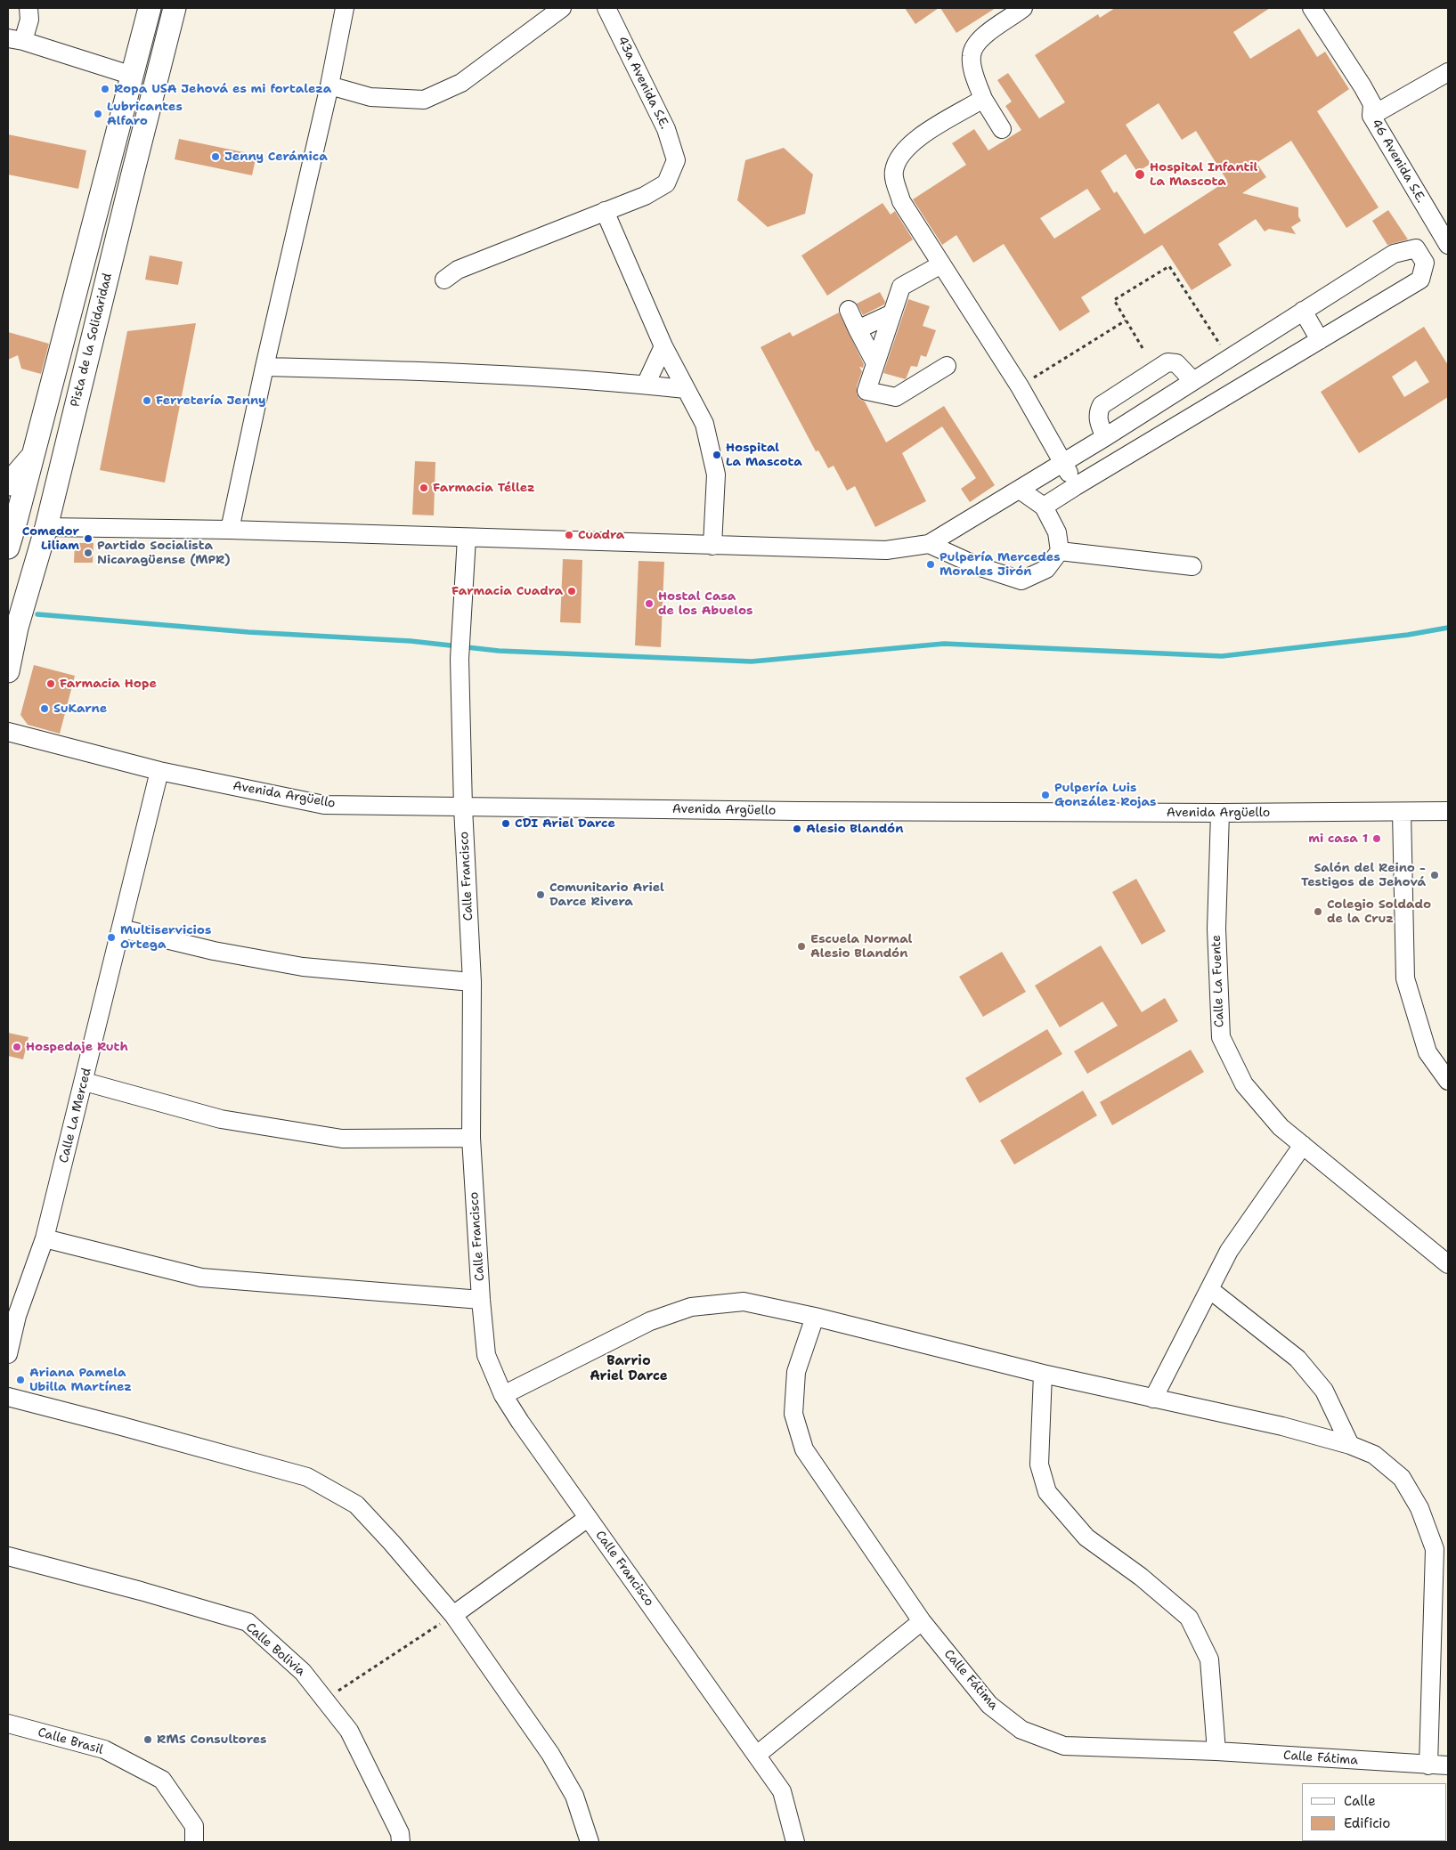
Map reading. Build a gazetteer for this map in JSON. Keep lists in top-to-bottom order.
{
  "streets": {
    "main road": ["Pista de la Solidaridad"],
    "street": [
      "43a Avenida S.E.",
      "46 Avenida S.E.",
      "Avenida Argüello",
      "Calle Francisco",
      "Calle La Fuente",
      "Calle La Merced",
      "Calle Bolivia",
      "Calle Fátima",
      "Calle Brasil"
    ]
  },
  "crossings": [
    ["Avenida Argüello", "Calle Francisco"],
    ["Avenida Argüello", "Calle La Fuente"],
    ["Avenida Argüello", "Calle La Merced"]
  ],
  "districts": ["Barrio Ariel Darce"],
  "places": [
    "Ropa USA Jehová es mi fortaleza",
    "Lubricantes Alfaro",
    "Jenny Cerámica",
    "Hospital Infantil La Mascota",
    "Ferretería Jenny",
    "Hospital La Mascota",
    "Farmacia Téllez",
    "Cuadra",
    "Comedor Liliam",
    "Partido Socialista Nicaragüense (MPR)",
    "Pulpería Mercedes Morales Jirón",
    "Farmacia Cuadra",
    "Hostal Casa de los Abuelos",
    "Farmacia Hope",
    "SuKarne",
    "Pulpería Luis González Rojas",
    "CDI Ariel Darce",
    "Alesio Blandón",
    "mi casa 1",
    "Salón del Reino - Testigos de Jehová",
    "Comunitario Ariel Darce Rivera",
    "Colegio Soldado de la Cruz",
    "Multiservicios Ortega",
    "Escuela Normal Alesio Blandón",
    "Hospedaje Ruth",
    "Ariana Pamela Ubilla Martínez",
    "RMS Consultores"
  ],
  "legend": ["Calle", "Edificio"]
}
